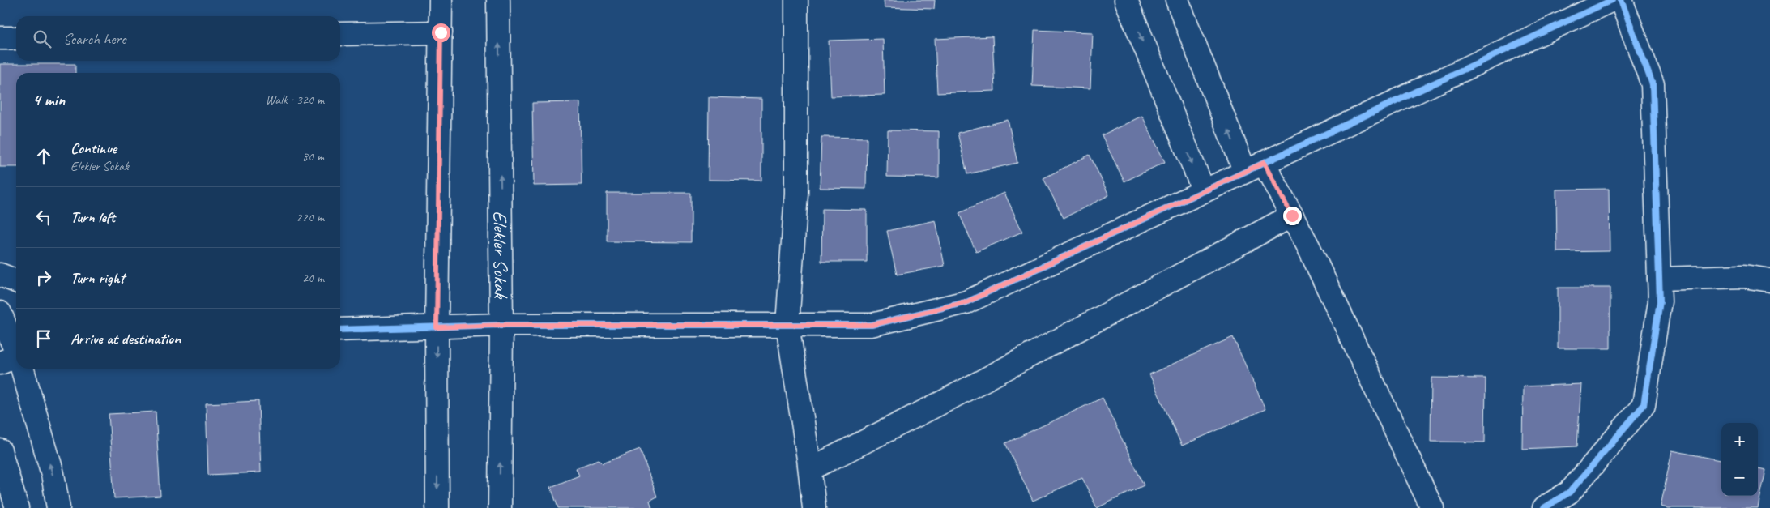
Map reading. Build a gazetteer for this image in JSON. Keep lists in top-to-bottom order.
{
  "streets": {
    "street": ["Elekler Sokak"]
  },
  "page": {
    "search": "Search here",
    "heading": ["4 min", "Walk · 320 m"],
    "list": [
      ["Continue", "Elekler Sokak", "80 m"],
      ["Turn left", "220 m"],
      ["Turn right", "20 m"],
      "Arrive at destination"
    ],
    "map_buttons": ["+", "−"]
  }
}
